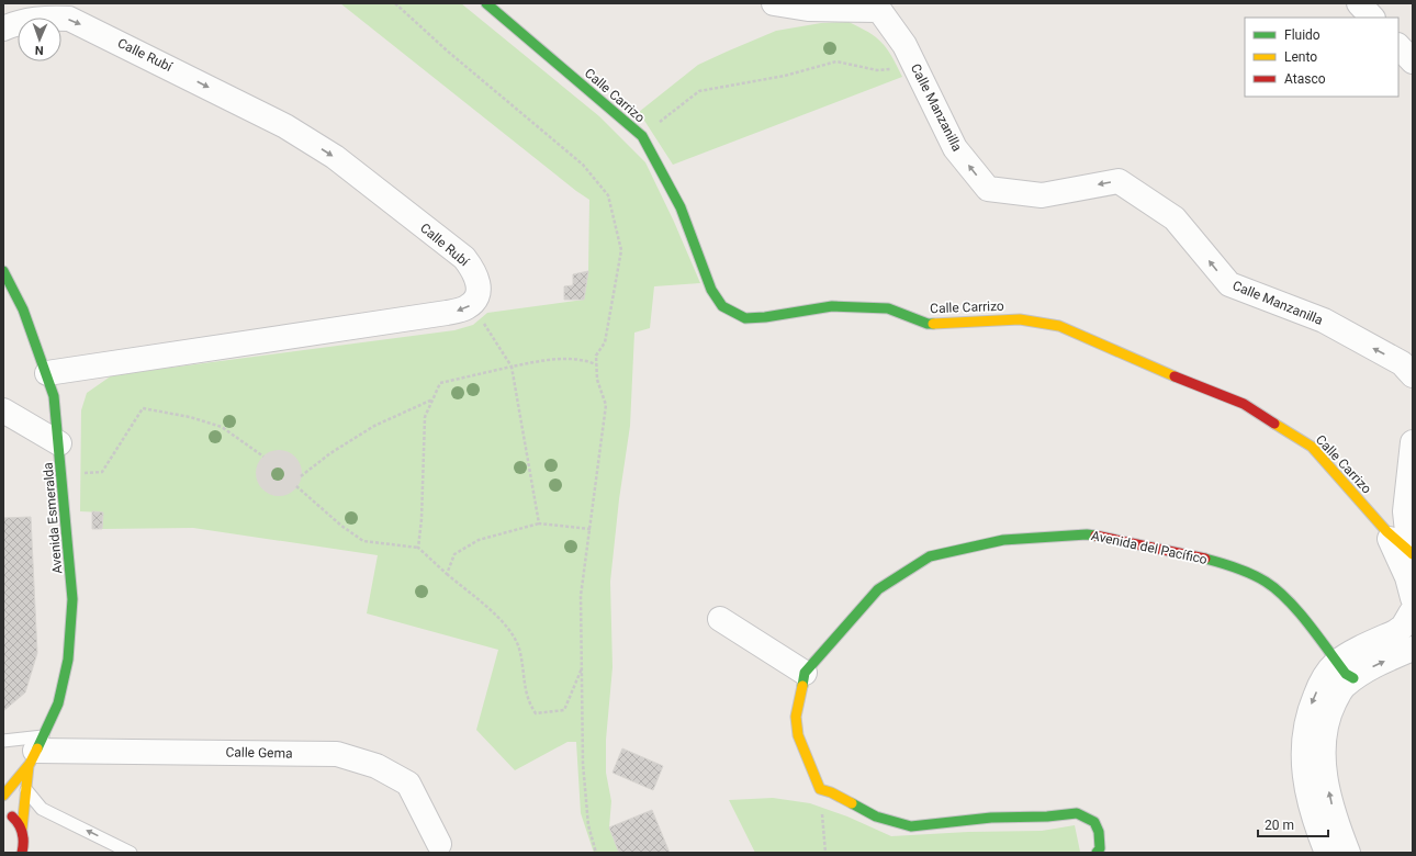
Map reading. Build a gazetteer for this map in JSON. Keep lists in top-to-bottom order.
{
  "streets": {
    "street": [
      "Calle Rubí",
      "Calle Carrizo",
      "Calle Manzanilla",
      "Avenida Esmeralda",
      "Avenida del Pacífico",
      "Calle Gema"
    ]
  },
  "crossings": [
    ["Avenida Esmeralda", "Calle Gema"]
  ],
  "one_way": ["Calle Rubí", "Calle Manzanilla"],
  "legend": ["Fluido", "Lento", "Atasco"],
  "scale_bar": "20 m",
  "north": "bottom"
}
